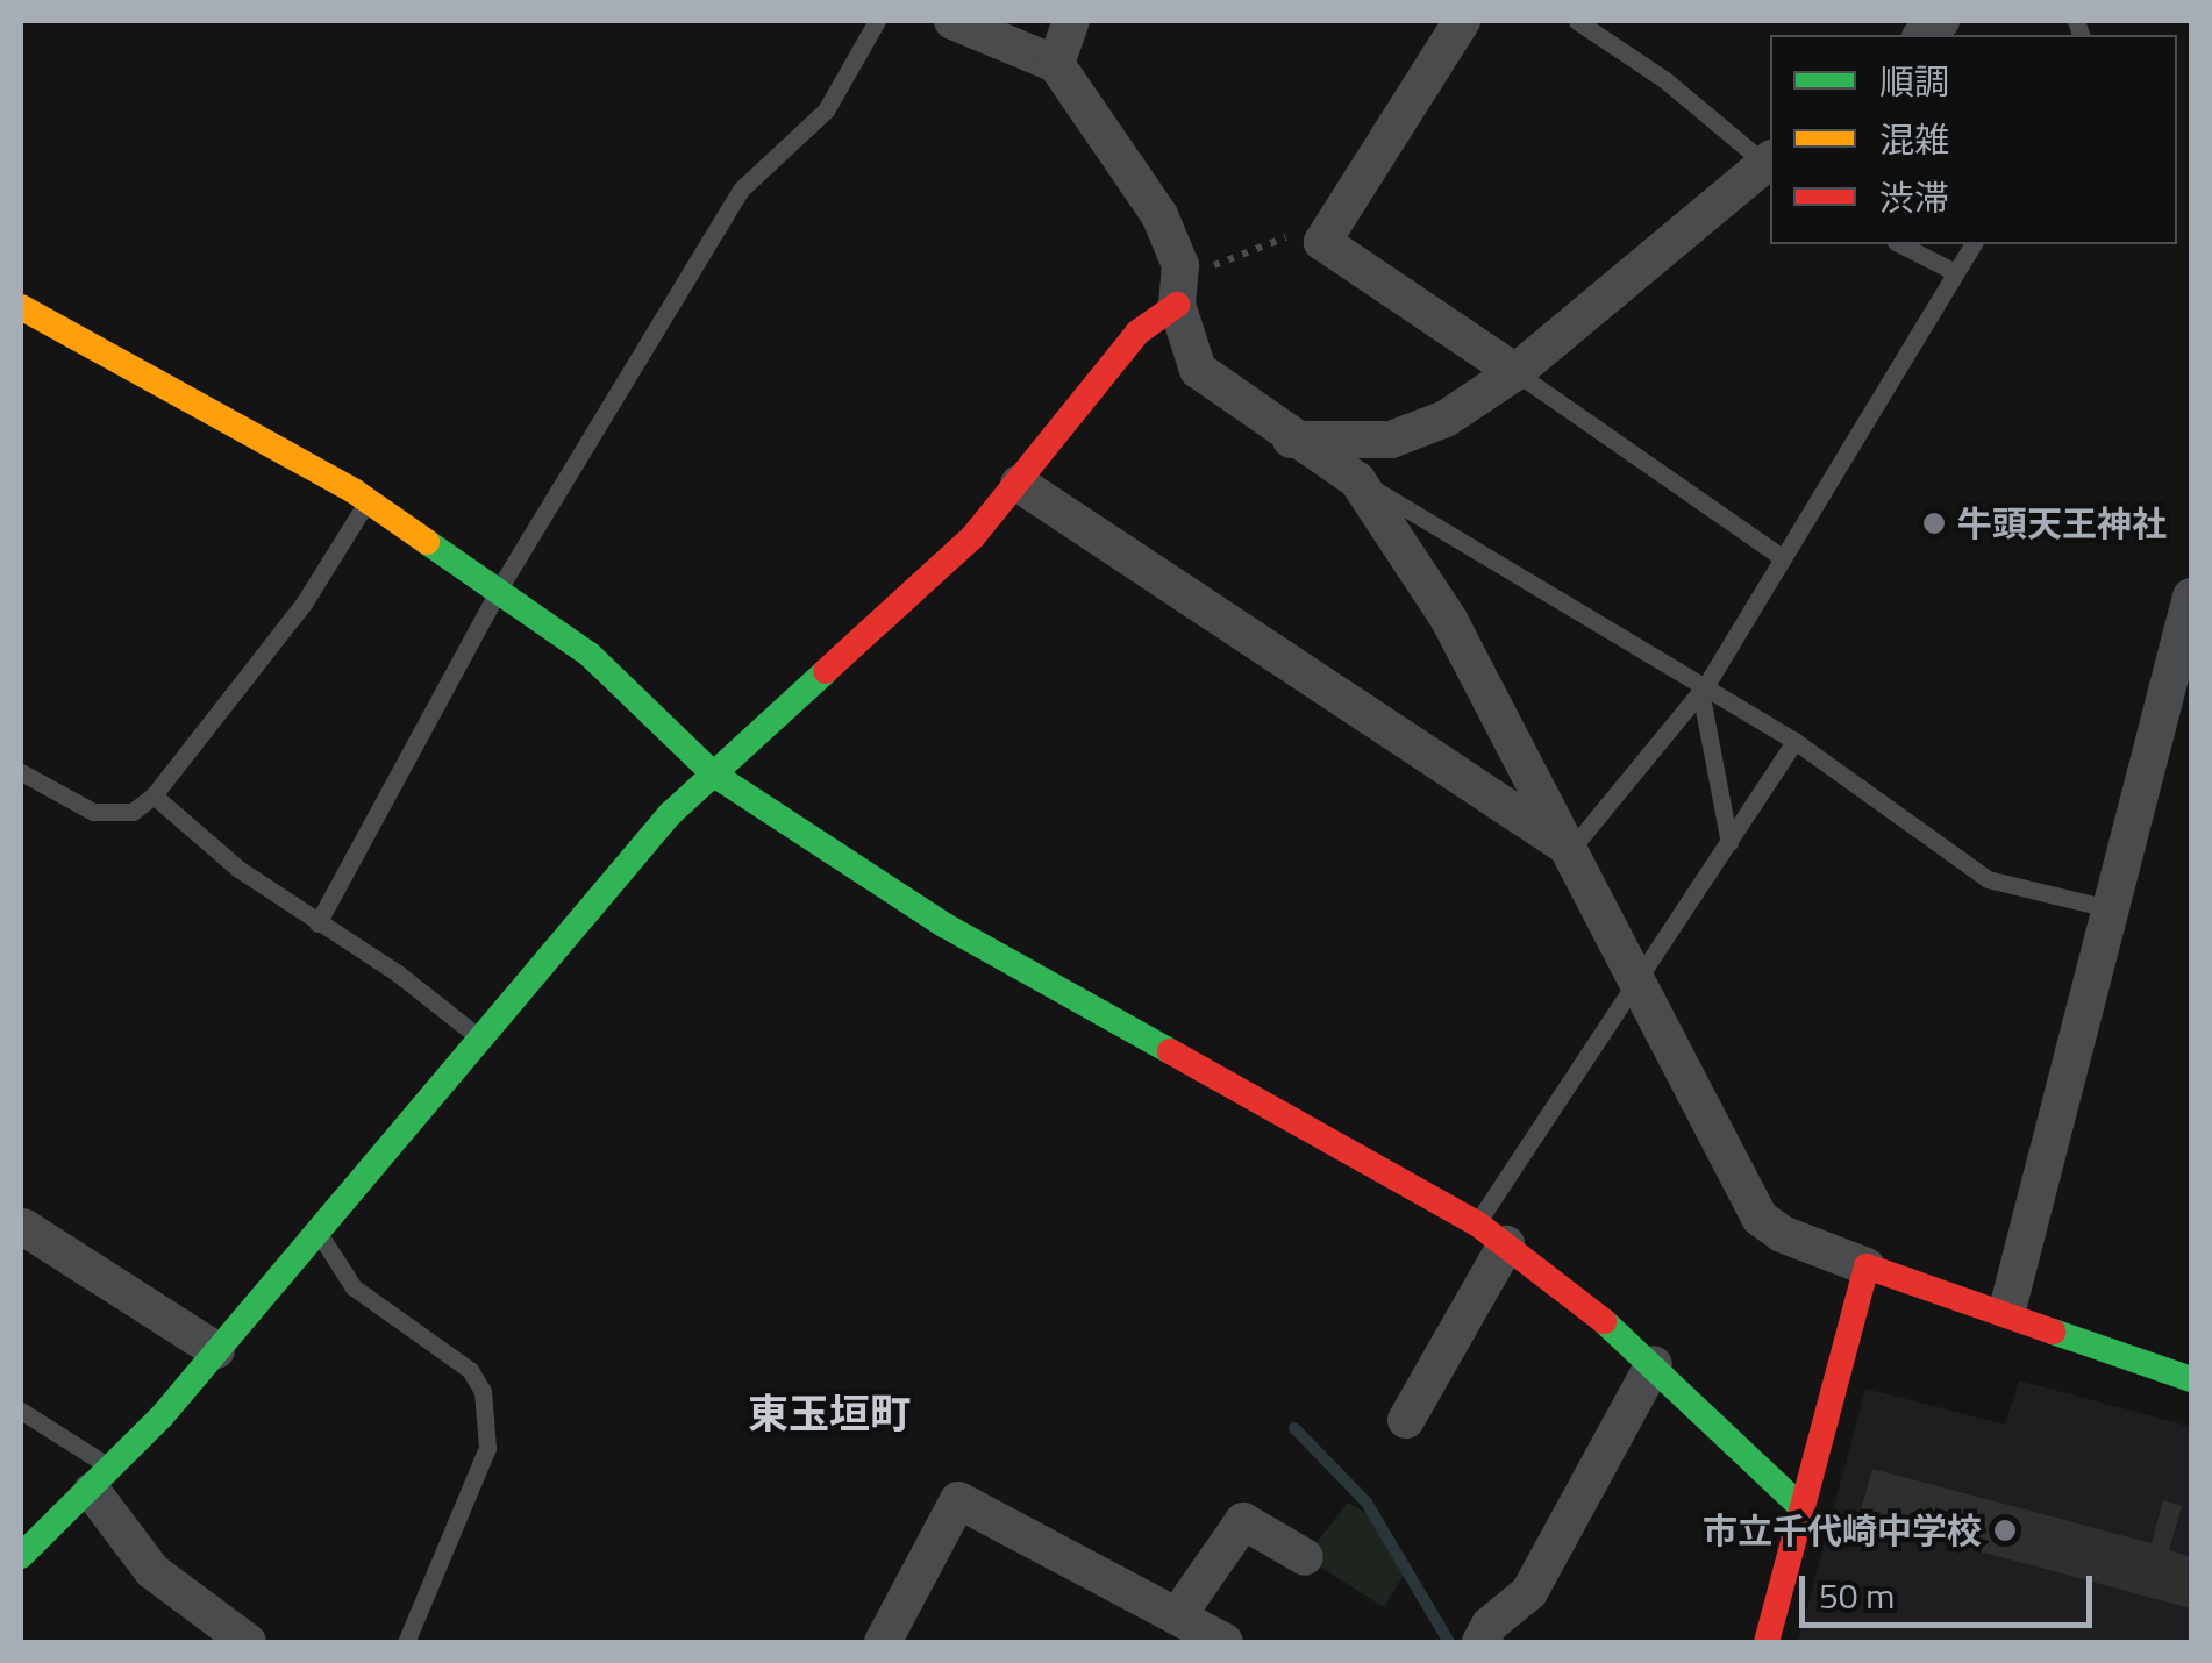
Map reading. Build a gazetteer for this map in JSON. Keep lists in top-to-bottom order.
{
  "districts": ["東玉垣町"],
  "places": ["牛頭天王神社", "市立千代崎中学校"],
  "legend": ["順調", "混雑", "渋滞"],
  "scale_bar": "50 m"
}
